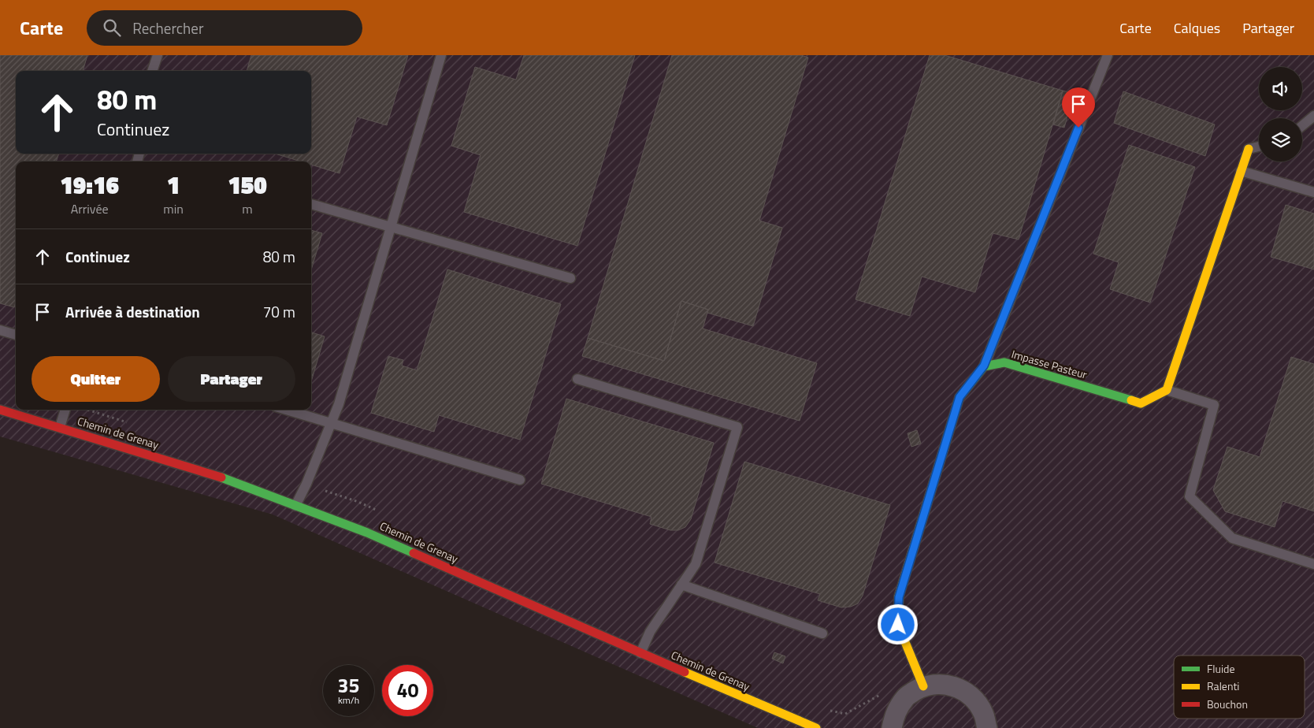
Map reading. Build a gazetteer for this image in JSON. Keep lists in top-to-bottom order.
{
  "streets": {
    "street": ["Impasse Pasteur", "Chemin de Grenay"]
  },
  "legend": ["Fluide", "Ralenti", "Bouchon"],
  "page": {
    "header": "Carte",
    "search": "Rechercher",
    "nav": ["Carte", "Calques", "Partager"],
    "turn": ["80 m", "Continuez"],
    "eta": [
      "19:16",
      "Arrivée",
      "1",
      "min",
      "150",
      "m"
    ],
    "list": [
      {
        "name": "Continuez",
        "value": "80 m"
      },
      {
        "name": "Arrivée à destination",
        "value": "70 m"
      }
    ],
    "buttons": ["Quitter", "Partager"],
    "speed": "35 km/h",
    "limit": "40"
  }
}
